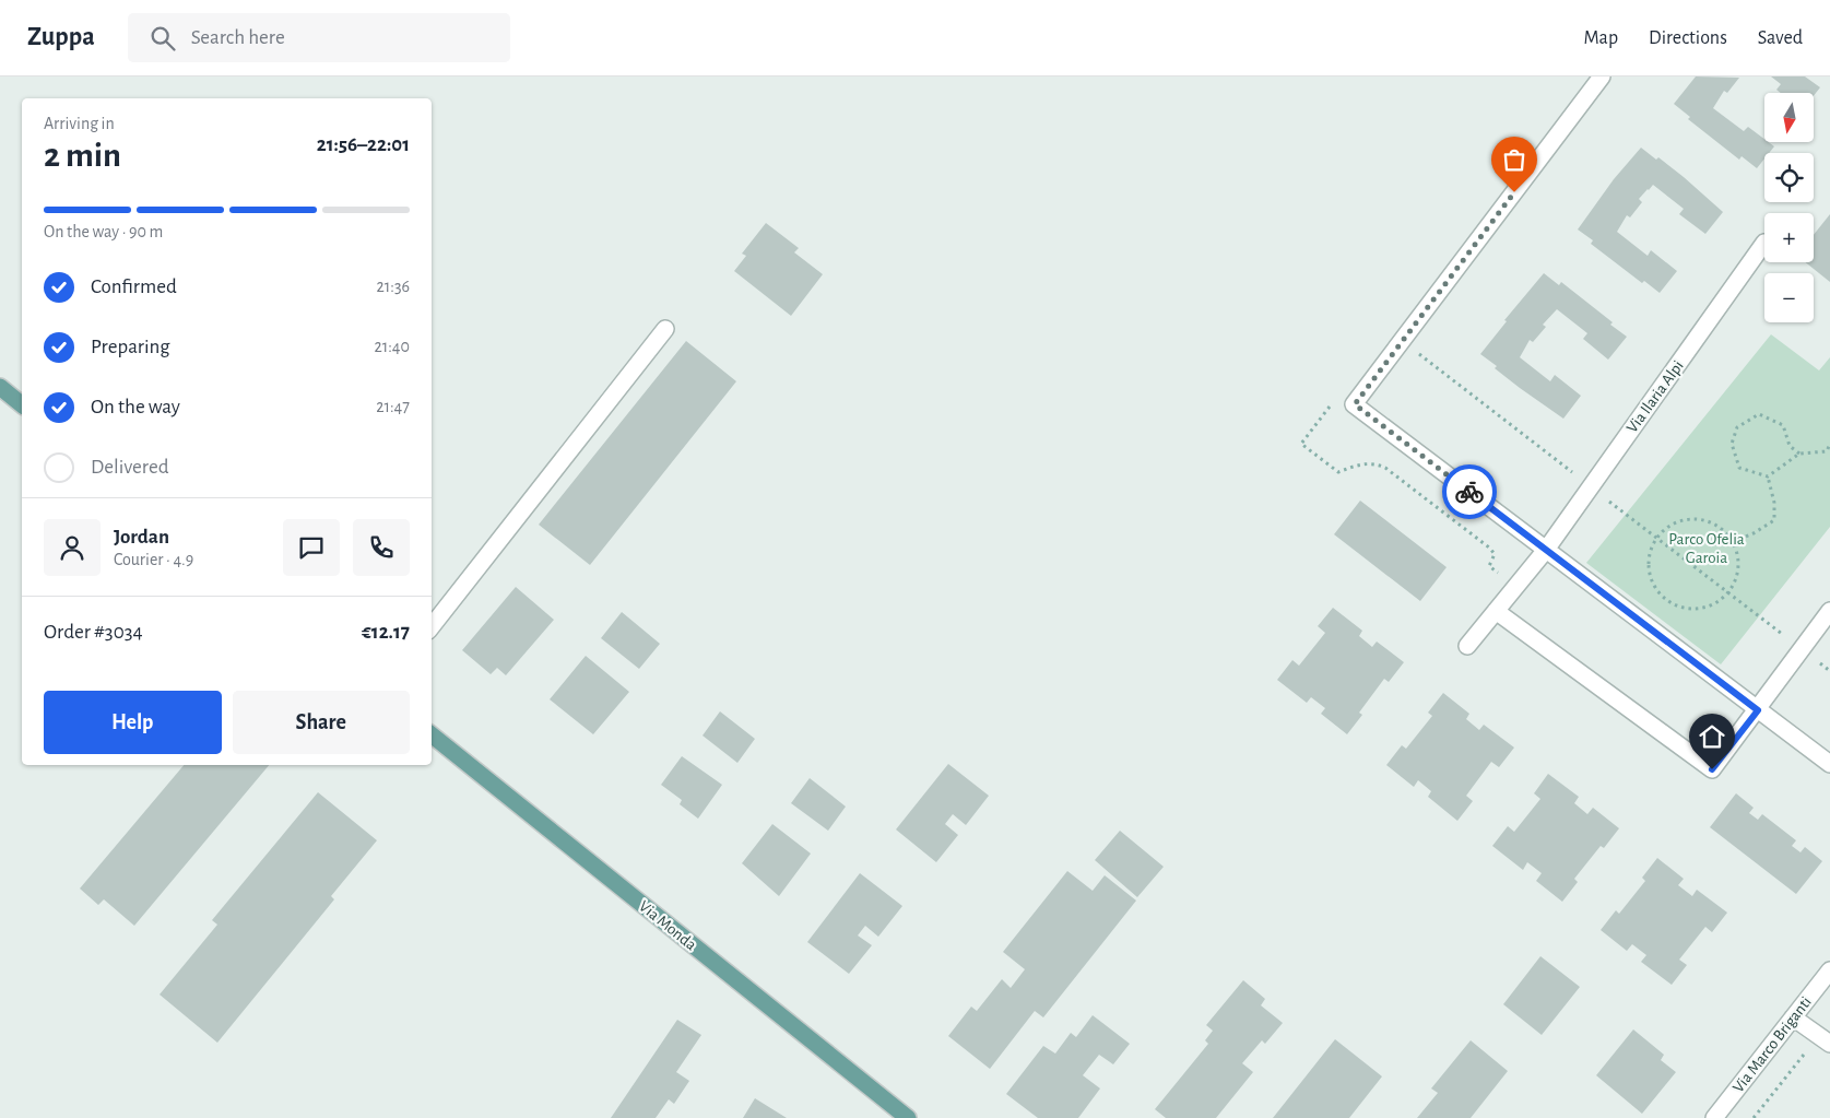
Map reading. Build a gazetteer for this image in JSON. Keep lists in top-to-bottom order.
{
  "streets": {
    "main road": ["Via Monda"],
    "street": ["Via Ilaria Alpi", "Via Marco Briganti"]
  },
  "parks": ["Parco Ofelia Garoia"],
  "north": "bottom",
  "page": {
    "header": "Zuppa",
    "search": "Search here",
    "nav": ["Map", "Directions", "Saved"],
    "map_buttons": ["+", "−"],
    "heading": ["2 min", "Arriving in", "21:56–22:01"],
    "panel": [
      "Jordan",
      "Courier · 4.9",
      "Order #3034",
      "€12.17"
    ],
    "bar": "On the way · 90 m",
    "list": [
      ["Confirmed", "21:36"],
      ["Preparing", "21:40"],
      ["On the way", "21:47"],
      "Delivered"
    ],
    "buttons": ["Help", "Share"]
  }
}
